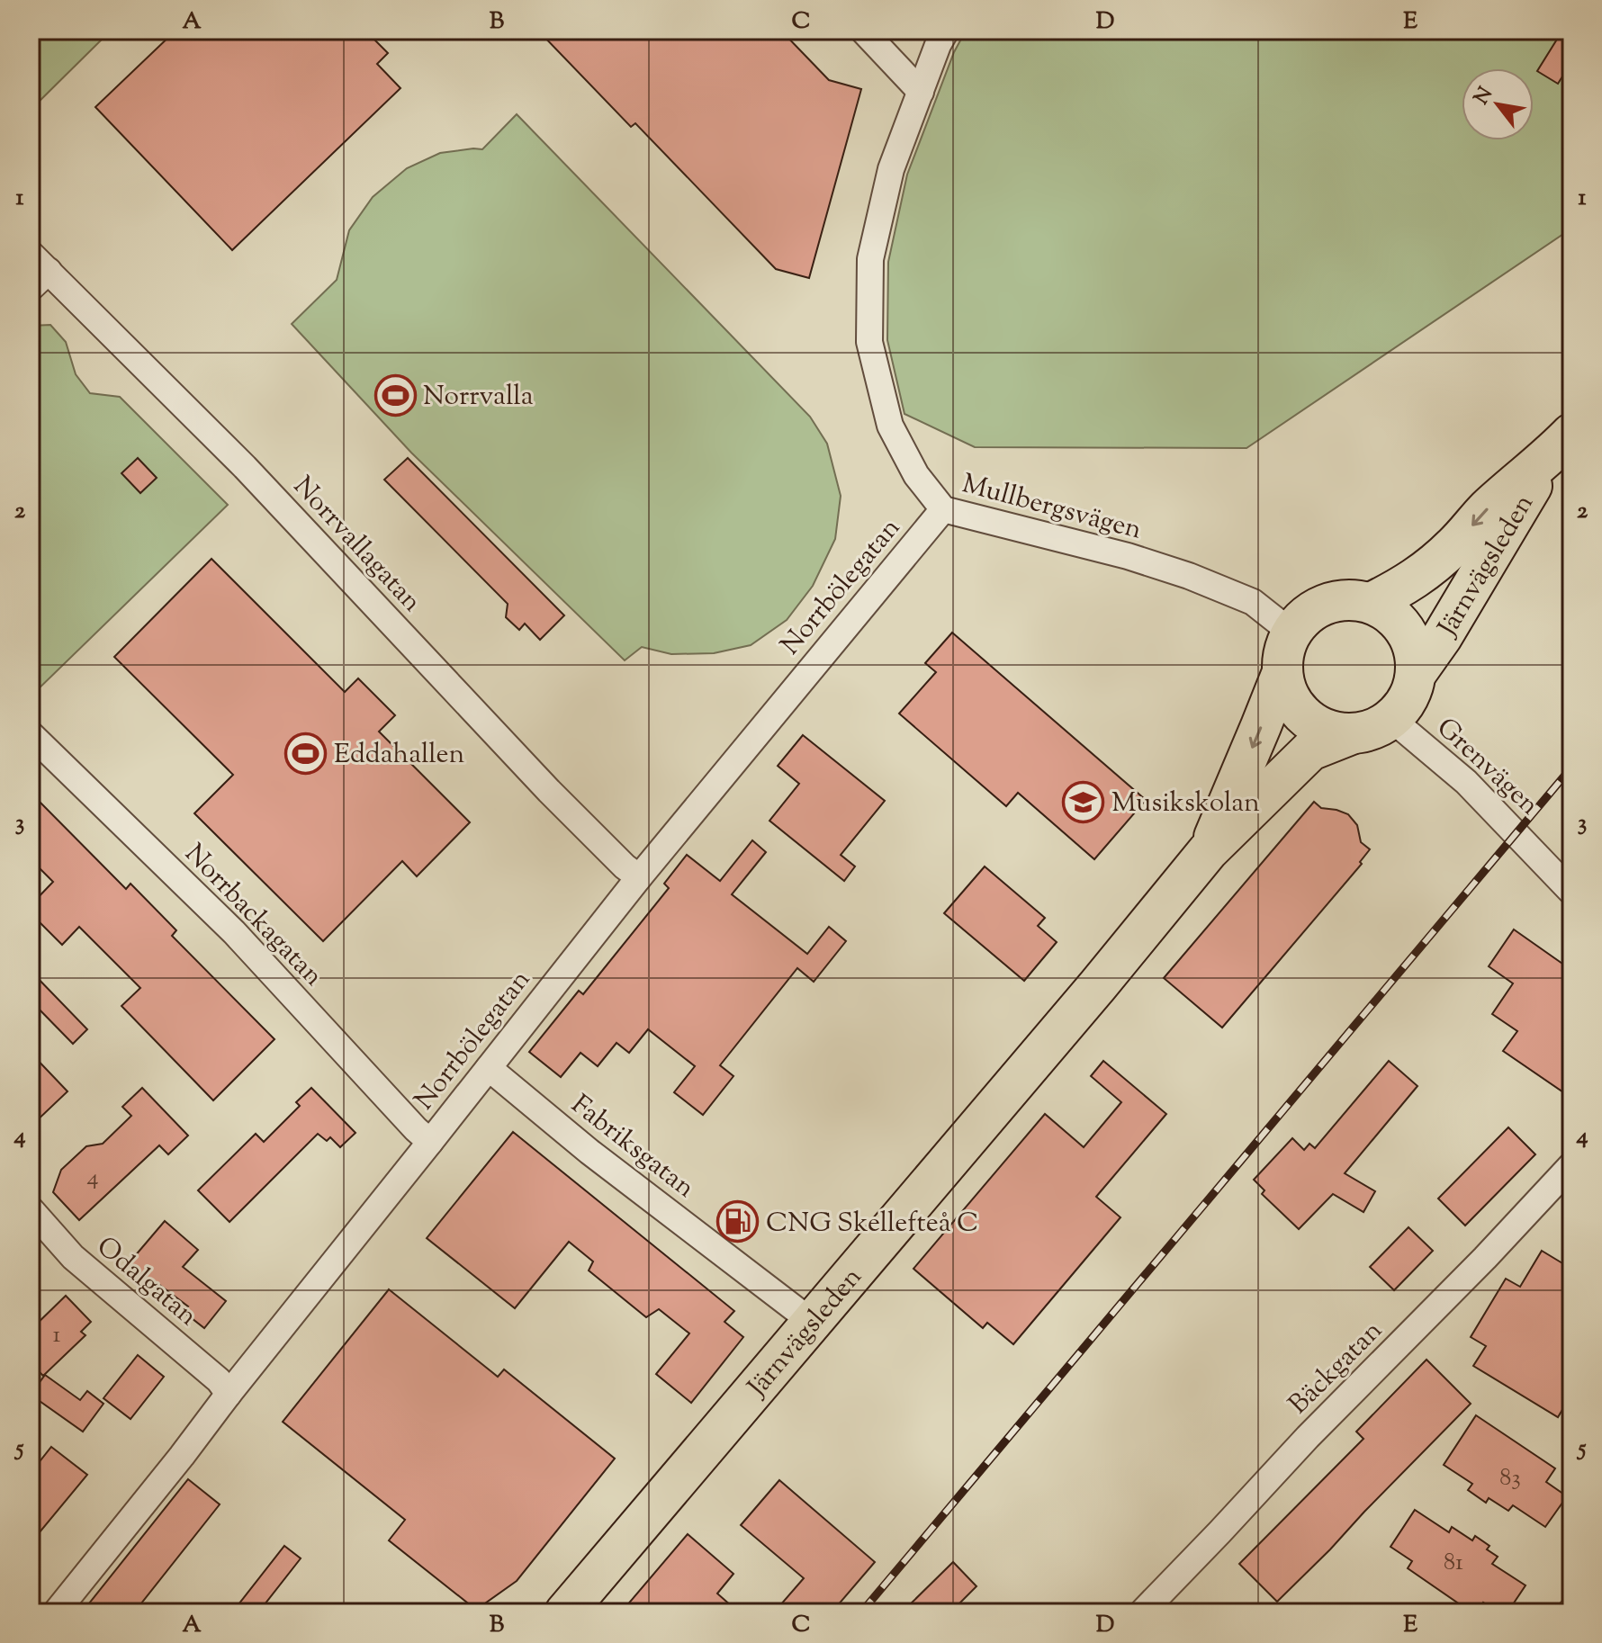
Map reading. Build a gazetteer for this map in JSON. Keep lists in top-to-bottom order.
{
  "streets": {
    "main road": ["Järnvägsleden"],
    "street": [
      "Mullbergsvägen",
      "Norrvallagatan",
      "Norrbölegatan",
      "Grenvägen",
      "Norrbackagatan",
      "Fabriksgatan",
      "Odalgatan",
      "Bäckgatan"
    ]
  },
  "crossings": [
    ["Mullbergsvägen", "Järnvägsleden"],
    ["Mullbergsvägen", "Norrbölegatan"],
    ["Mullbergsvägen", "Grenvägen"],
    ["Norrvallagatan", "Norrbölegatan"],
    ["Järnvägsleden", "Grenvägen"],
    ["Järnvägsleden", "Fabriksgatan"],
    ["Norrbölegatan", "Norrbackagatan"],
    ["Norrbölegatan", "Fabriksgatan"],
    ["Norrbölegatan", "Odalgatan"]
  ],
  "places": {
    "sports": ["Norrvalla", "Eddahallen"],
    "school or university": ["Musikskolan"],
    "fuel station": ["CNG Skellefteå C"]
  },
  "house_numbers": [
    "4",
    "1",
    "83",
    "81"
  ],
  "north": "top left",
  "grid": {
    "columns": [
      "A",
      "B",
      "C",
      "D",
      "E"
    ],
    "rows": [
      "1",
      "2",
      "3",
      "4",
      "5"
    ]
  }
}
